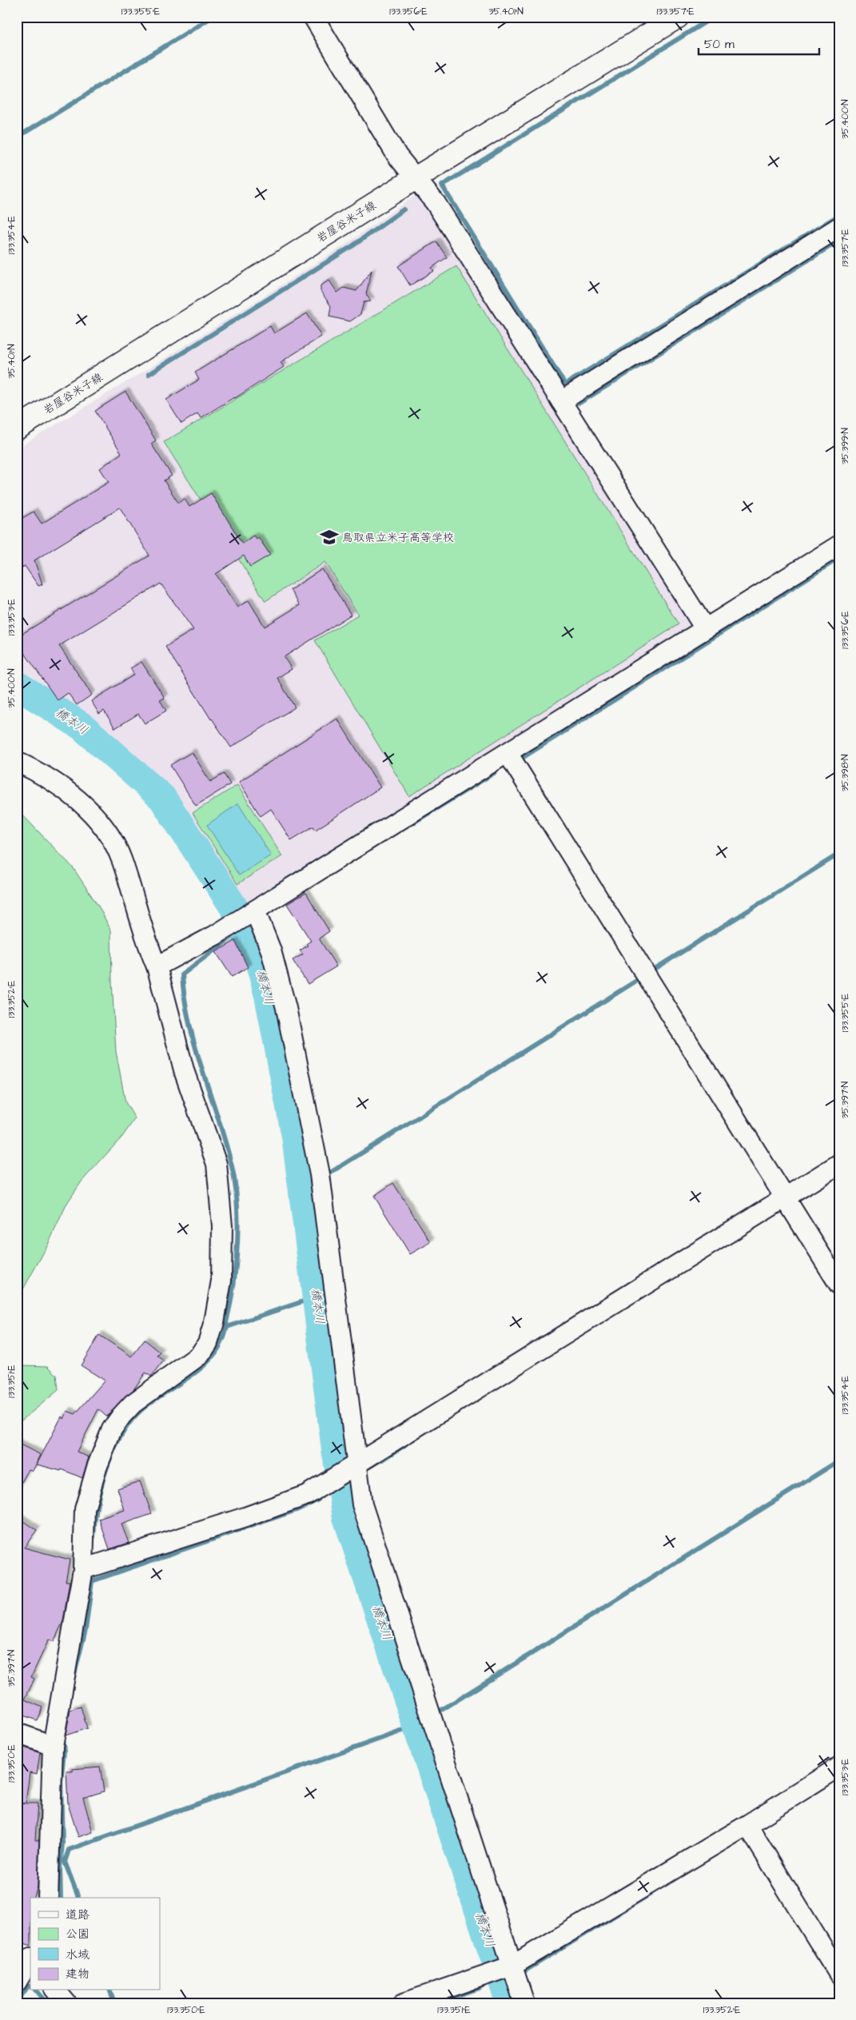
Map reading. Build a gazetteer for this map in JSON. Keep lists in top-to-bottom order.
{
  "streets": {
    "main road": ["岩屋谷米子線"]
  },
  "water": ["橋本川"],
  "places": {
    "school or university": ["鳥取県立米子高等学校"]
  },
  "legend": [
    "道路",
    "公園",
    "水域",
    "建物"
  ],
  "scale_bar": "50 m",
  "coordinates": [
    "133.355°E",
    "133.356°E",
    "35.401°N",
    "133.357°E",
    "35.400°N",
    "133.354°E",
    "35.399°N",
    "133.353°E",
    "35.398°N",
    "133.352°E",
    "35.397°N",
    "133.351°E",
    "133.350°E"
  ]
}
